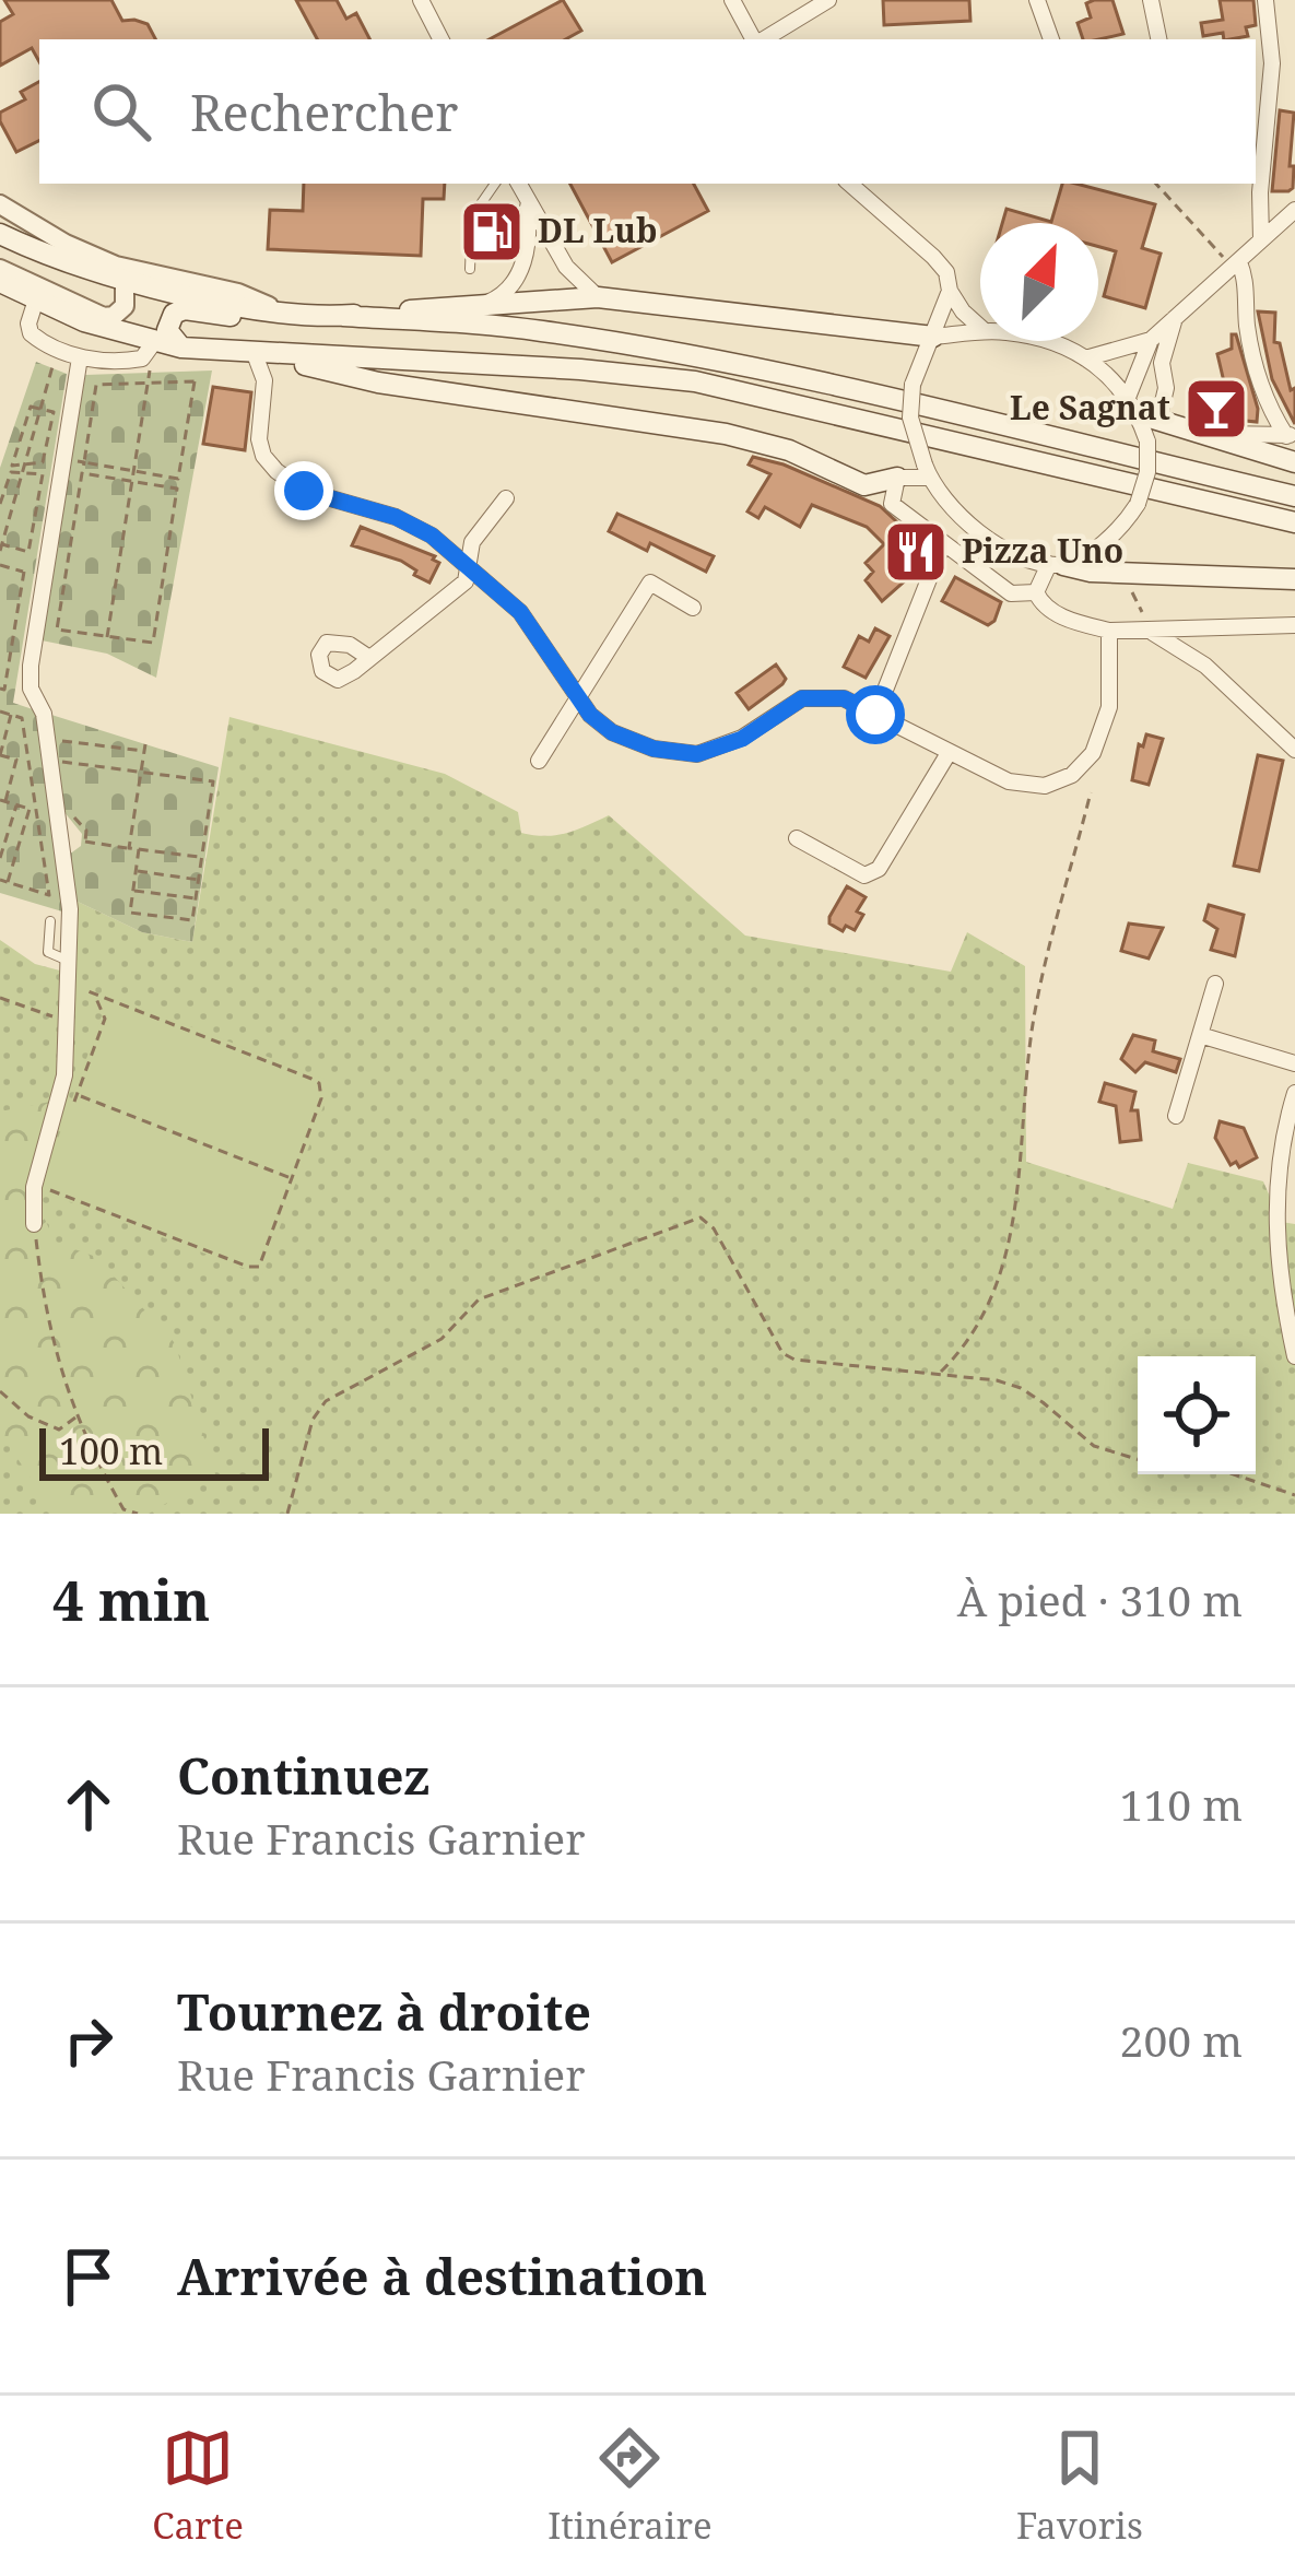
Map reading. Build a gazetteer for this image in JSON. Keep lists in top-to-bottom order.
{
  "places": {
    "fuel station": ["DL Lub"],
    "bar": ["Le Sagnat"],
    "restaurant": ["Pizza Uno"]
  },
  "scale_bar": "100 m",
  "north": "top right",
  "page": {
    "search": "Rechercher",
    "scale": "100 m",
    "heading": ["4 min", "À pied · 310 m"],
    "list": [
      ["Continuez", "Rue Francis Garnier", "110 m"],
      ["Tournez à droite", "Rue Francis Garnier", "200 m"],
      "Arrivée à destination"
    ],
    "nav": ["Carte", "Itinéraire", "Favoris"]
  }
}
